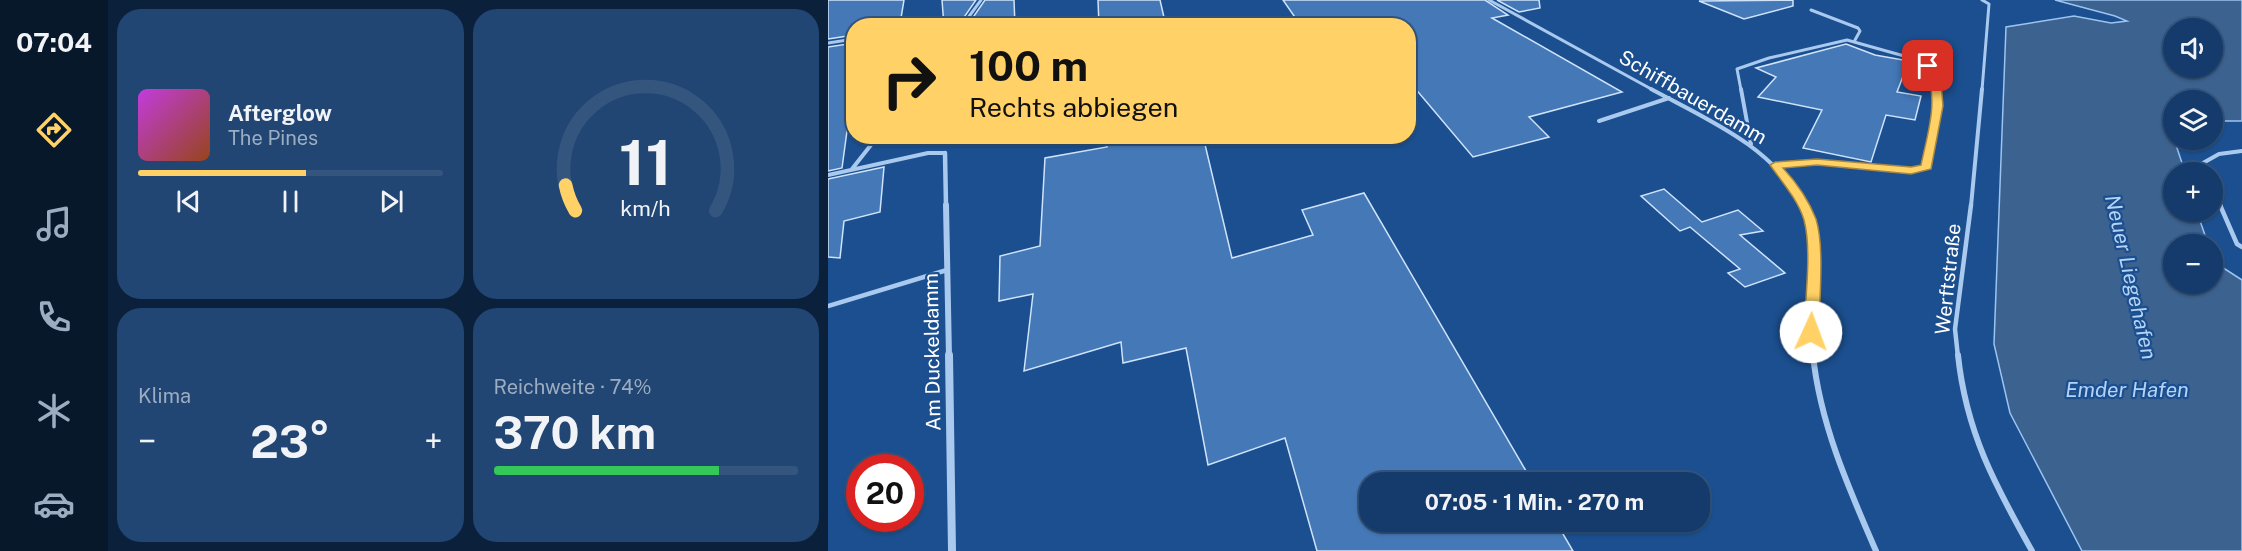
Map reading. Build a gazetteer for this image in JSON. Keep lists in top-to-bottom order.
{
  "streets": {
    "street": ["Am Duckeldamm"],
    "lane": ["Schiffbauerdamm", "Werftstraße"]
  },
  "water": ["Neuer Liegehafen", "Emder Hafen"],
  "page": {
    "tabs": "07:04",
    "map_buttons": ["+", "−"],
    "turn": ["100 m", "Rechts abbiegen"],
    "song": ["Afterglow", "The Pines"],
    "tile": [
      "Klima",
      ["Reichweite · 74%", "370 km"]
    ],
    "heat": ["−", "23°", "+"],
    "limit": "20",
    "trip": "07:05 · 1 Min. · 270 m",
    "gauge": ["11", "km/h"]
  }
}
